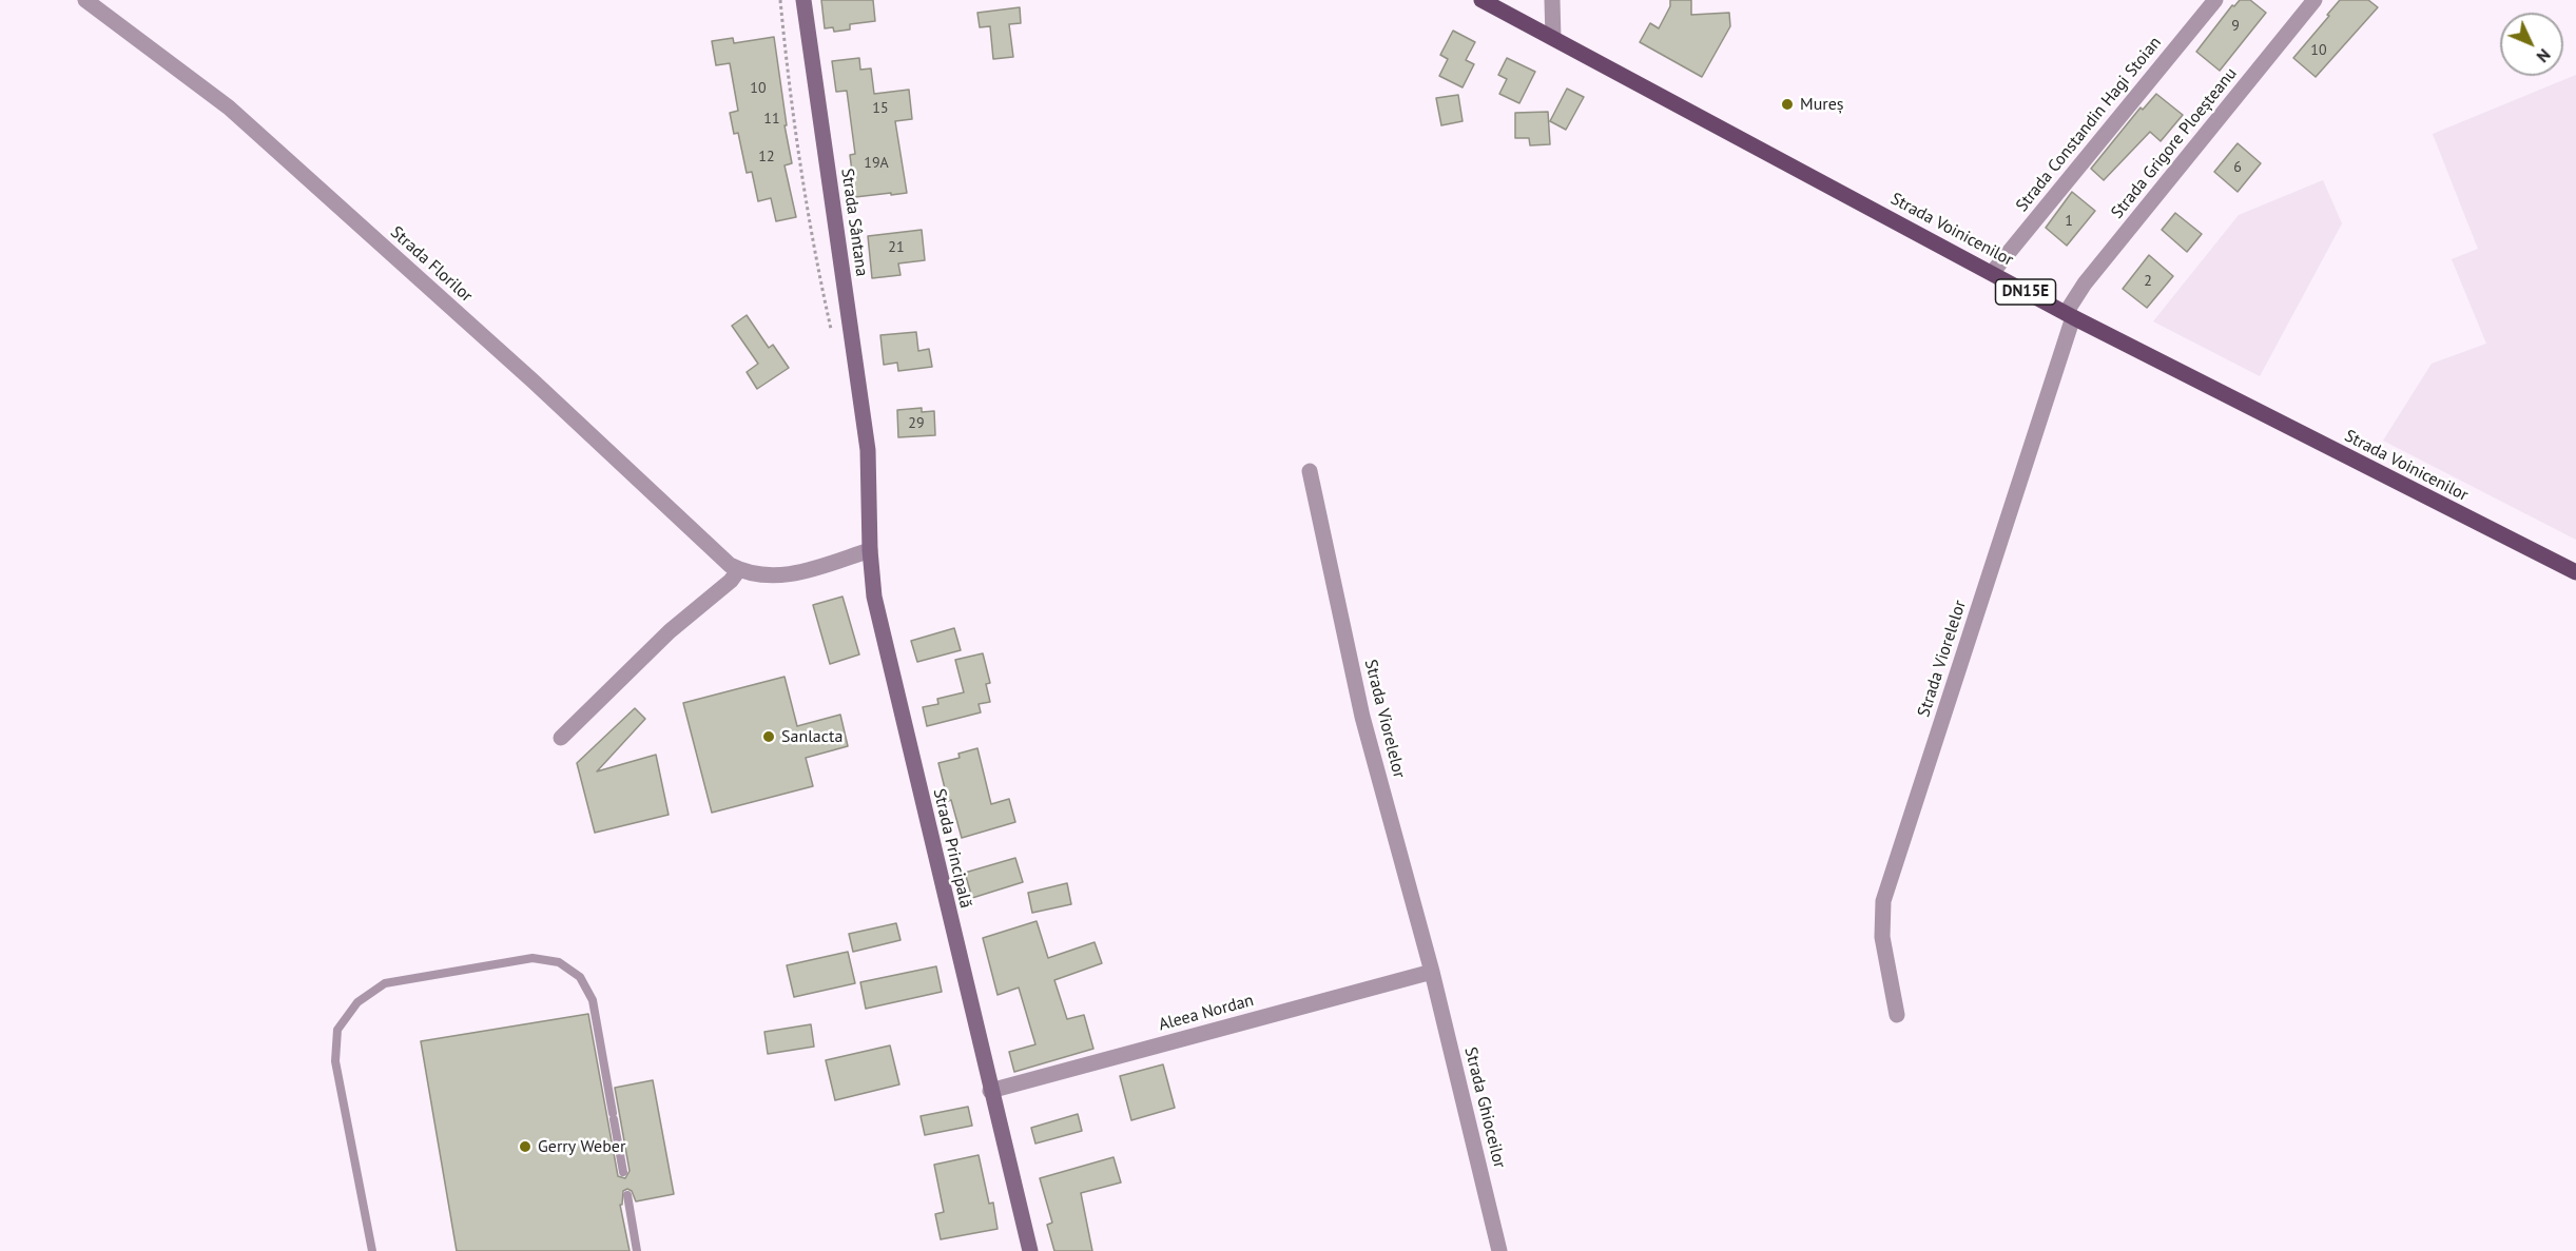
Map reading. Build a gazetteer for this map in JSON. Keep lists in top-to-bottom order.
{
  "streets": {
    "main road": ["Strada Voinicenilor", "DN15E"],
    "street": [
      "Strada Constandin Hagi Stoian",
      "Strada Grigore Ploeșteanu",
      "Strada Sântana",
      "Strada Florilor",
      "Strada Viorelelor",
      "Strada Principală",
      "Aleea Nordan",
      "Strada Ghioceilor"
    ]
  },
  "crossings": [
    ["Strada Constandin Hagi Stoian", "Strada Voinicenilor"],
    ["Strada Grigore Ploeșteanu", "Strada Voinicenilor"],
    ["Strada Grigore Ploeșteanu", "Strada Viorelelor"],
    ["Strada Sântana", "Strada Principală"],
    ["Strada Voinicenilor", "Strada Viorelelor"],
    ["Strada Florilor", "Strada Principală"],
    ["Strada Viorelelor", "Aleea Nordan"],
    ["Strada Viorelelor", "Strada Ghioceilor"],
    ["Strada Principală", "Aleea Nordan"],
    ["Aleea Nordan", "Strada Ghioceilor"]
  ],
  "places": ["Mureș", "Sanlacta", "Gerry Weber"],
  "house_numbers": [
    "9",
    "10",
    "10",
    "15",
    "11",
    "12",
    "19A",
    "6",
    "1",
    "21",
    "2",
    "29"
  ],
  "north": "bottom right"
}
